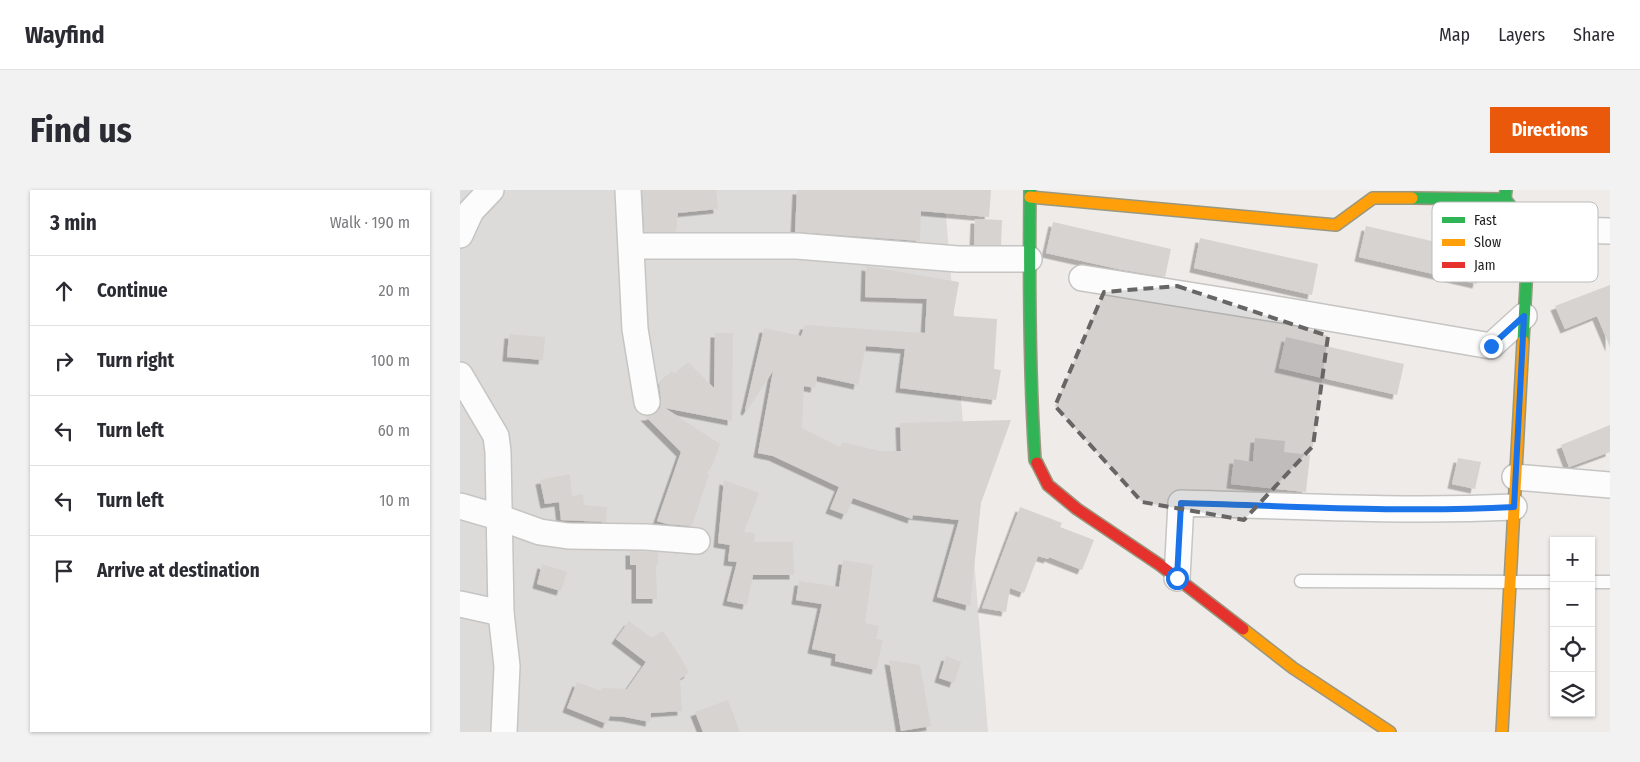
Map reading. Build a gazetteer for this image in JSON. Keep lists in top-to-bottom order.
{
  "legend": ["Fast", "Slow", "Jam"],
  "page": {
    "header": "Wayfind",
    "nav": ["Map", "Layers", "Share"],
    "buttons": "Directions",
    "title": "Find us",
    "heading": ["3 min", "Walk · 190 m"],
    "list": [
      ["Continue", "20 m"],
      ["Turn right", "100 m"],
      ["Turn left", "60 m"],
      ["Turn left", "10 m"],
      "Arrive at destination"
    ],
    "map_buttons": ["+", "−"]
  }
}
